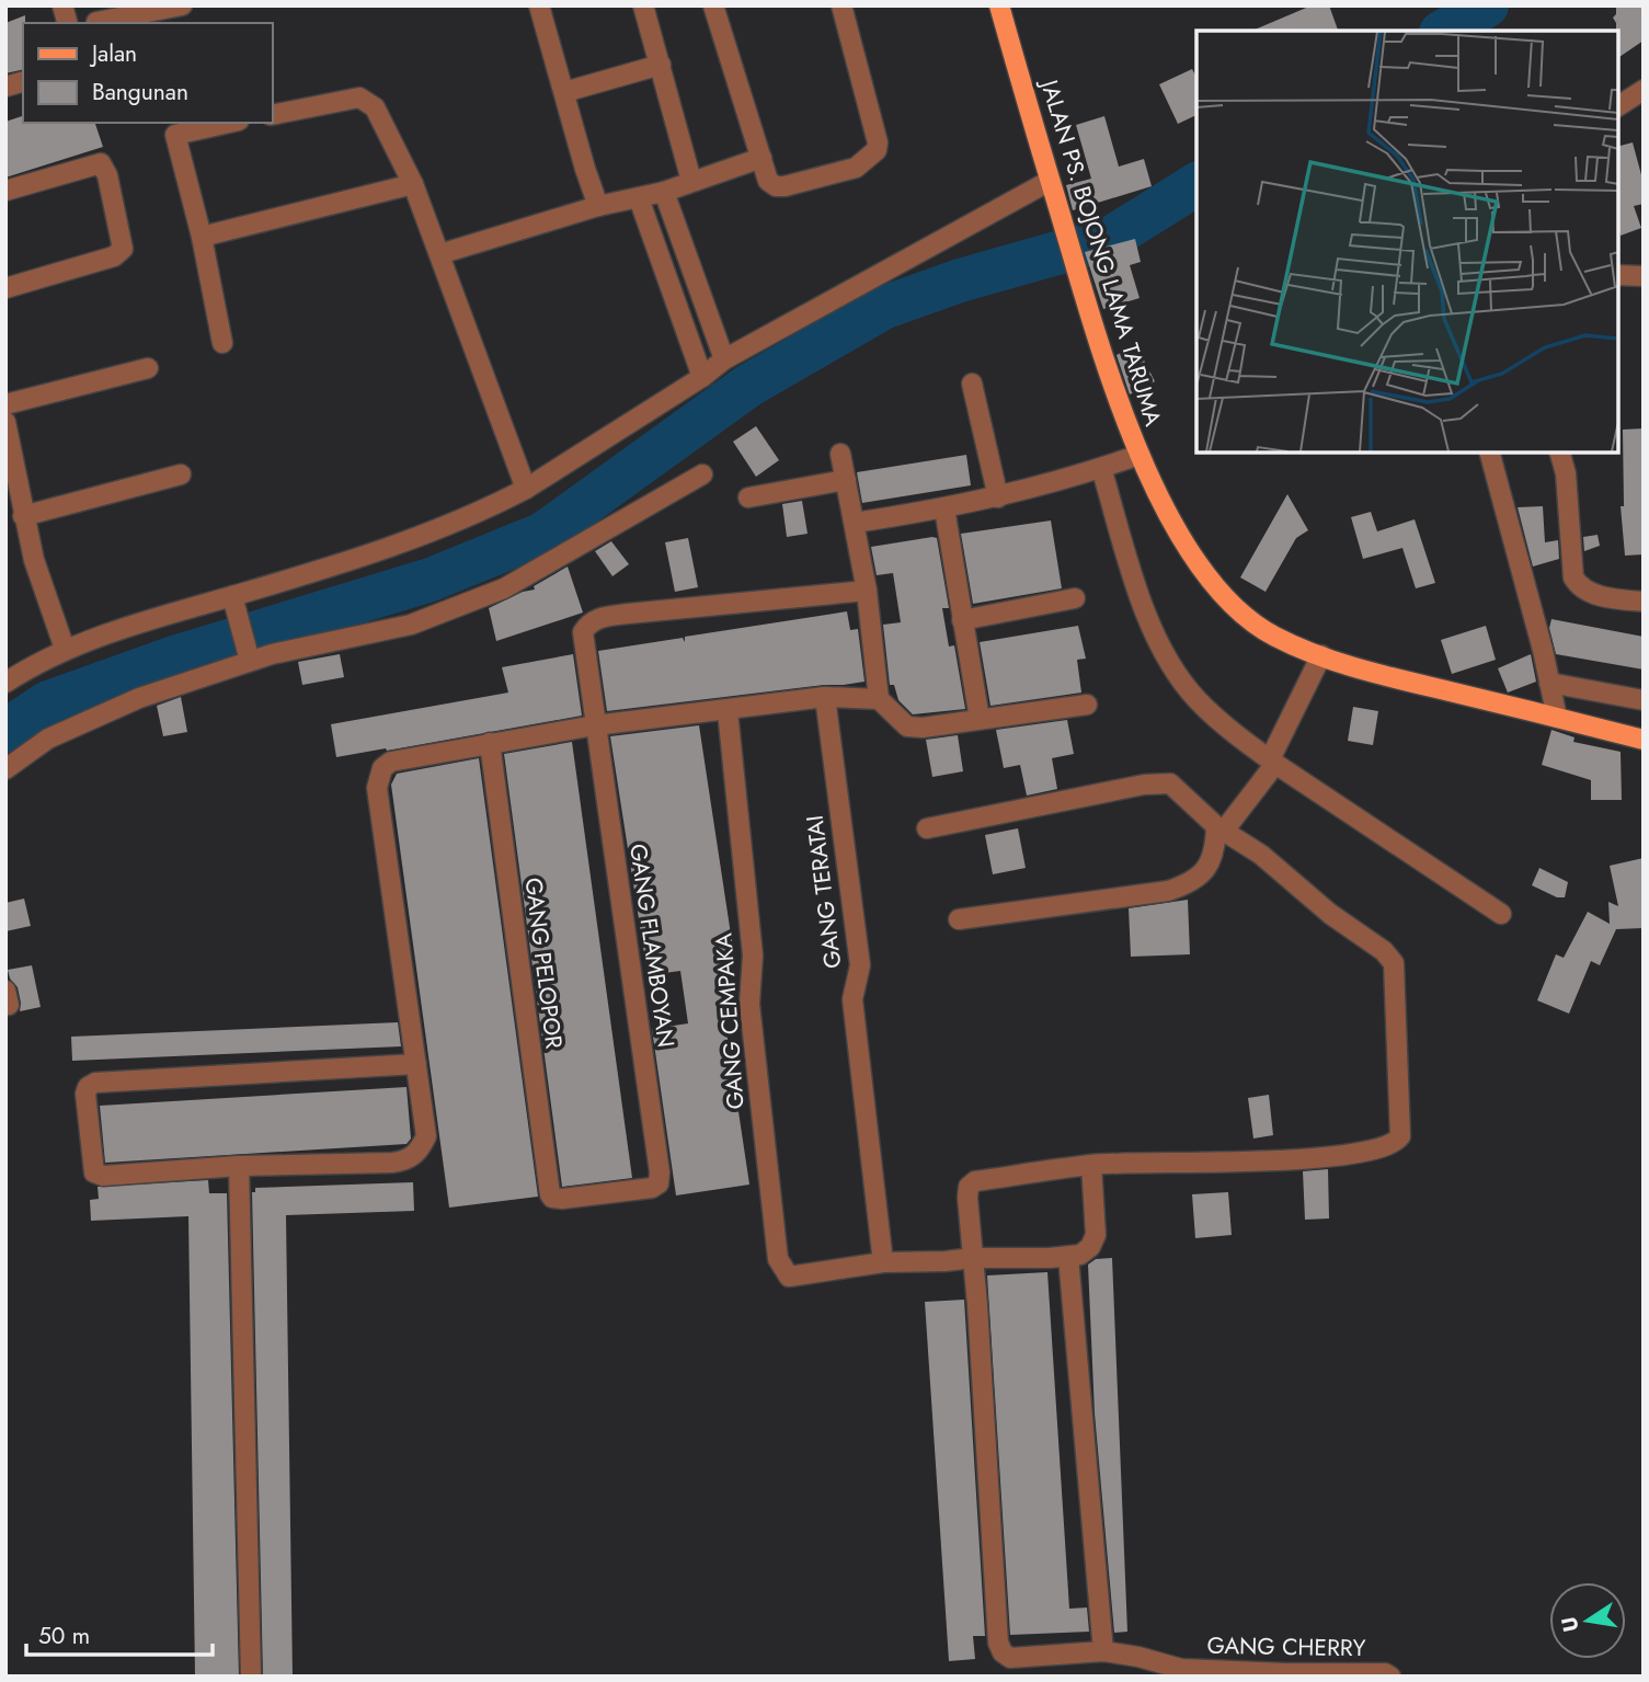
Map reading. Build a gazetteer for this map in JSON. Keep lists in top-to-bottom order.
{
  "streets": {
    "main road": ["JALAN PS. BOJONG LAMA TARUMA"],
    "street": [
      "GANG TERATAI",
      "GANG FLAMBOYAN",
      "GANG PELOPOR",
      "GANG CEMPAKA",
      "GANG CHERRY"
    ]
  },
  "crossings": [
    ["GANG TERATAI", "GANG CEMPAKA"],
    ["GANG FLAMBOYAN", "GANG PELOPOR"]
  ],
  "legend": ["Jalan", "Bangunan"],
  "scale_bar": "50 m",
  "north": "left"
}
